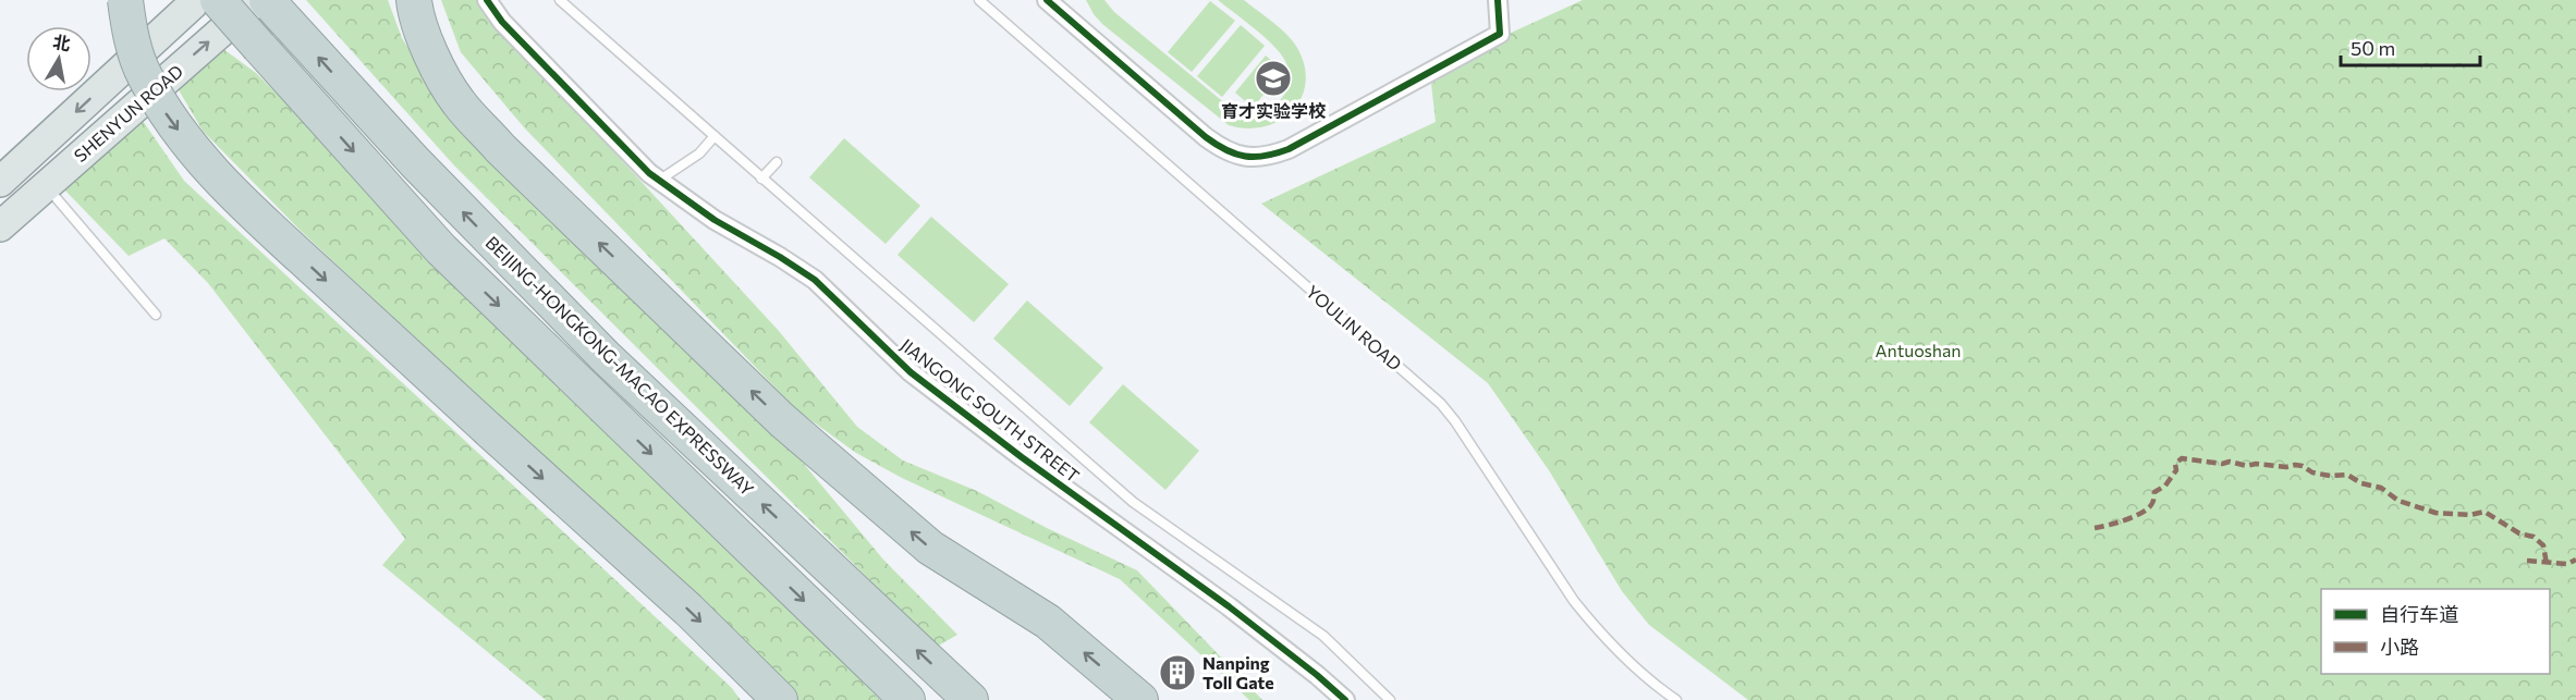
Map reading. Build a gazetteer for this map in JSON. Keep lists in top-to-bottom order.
{
  "streets": {
    "highway": ["BEIJING-HONGKONG-MACAO EXPRESSWAY"],
    "main road": ["SHENYUN ROAD"],
    "street": ["JIANGONG SOUTH STREET"],
    "lane": ["YOULIN ROAD"]
  },
  "crossings": [
    ["SHENYUN ROAD", "BEIJING-HONGKONG-MACAO EXPRESSWAY"]
  ],
  "parks": ["Antuoshan"],
  "places": {
    "school or university": ["育才实验学校"],
    "building": ["Nanping Toll Gate"]
  },
  "legend": ["自行车道", "小路"],
  "scale_bar": "50 m",
  "north": "top"
}
